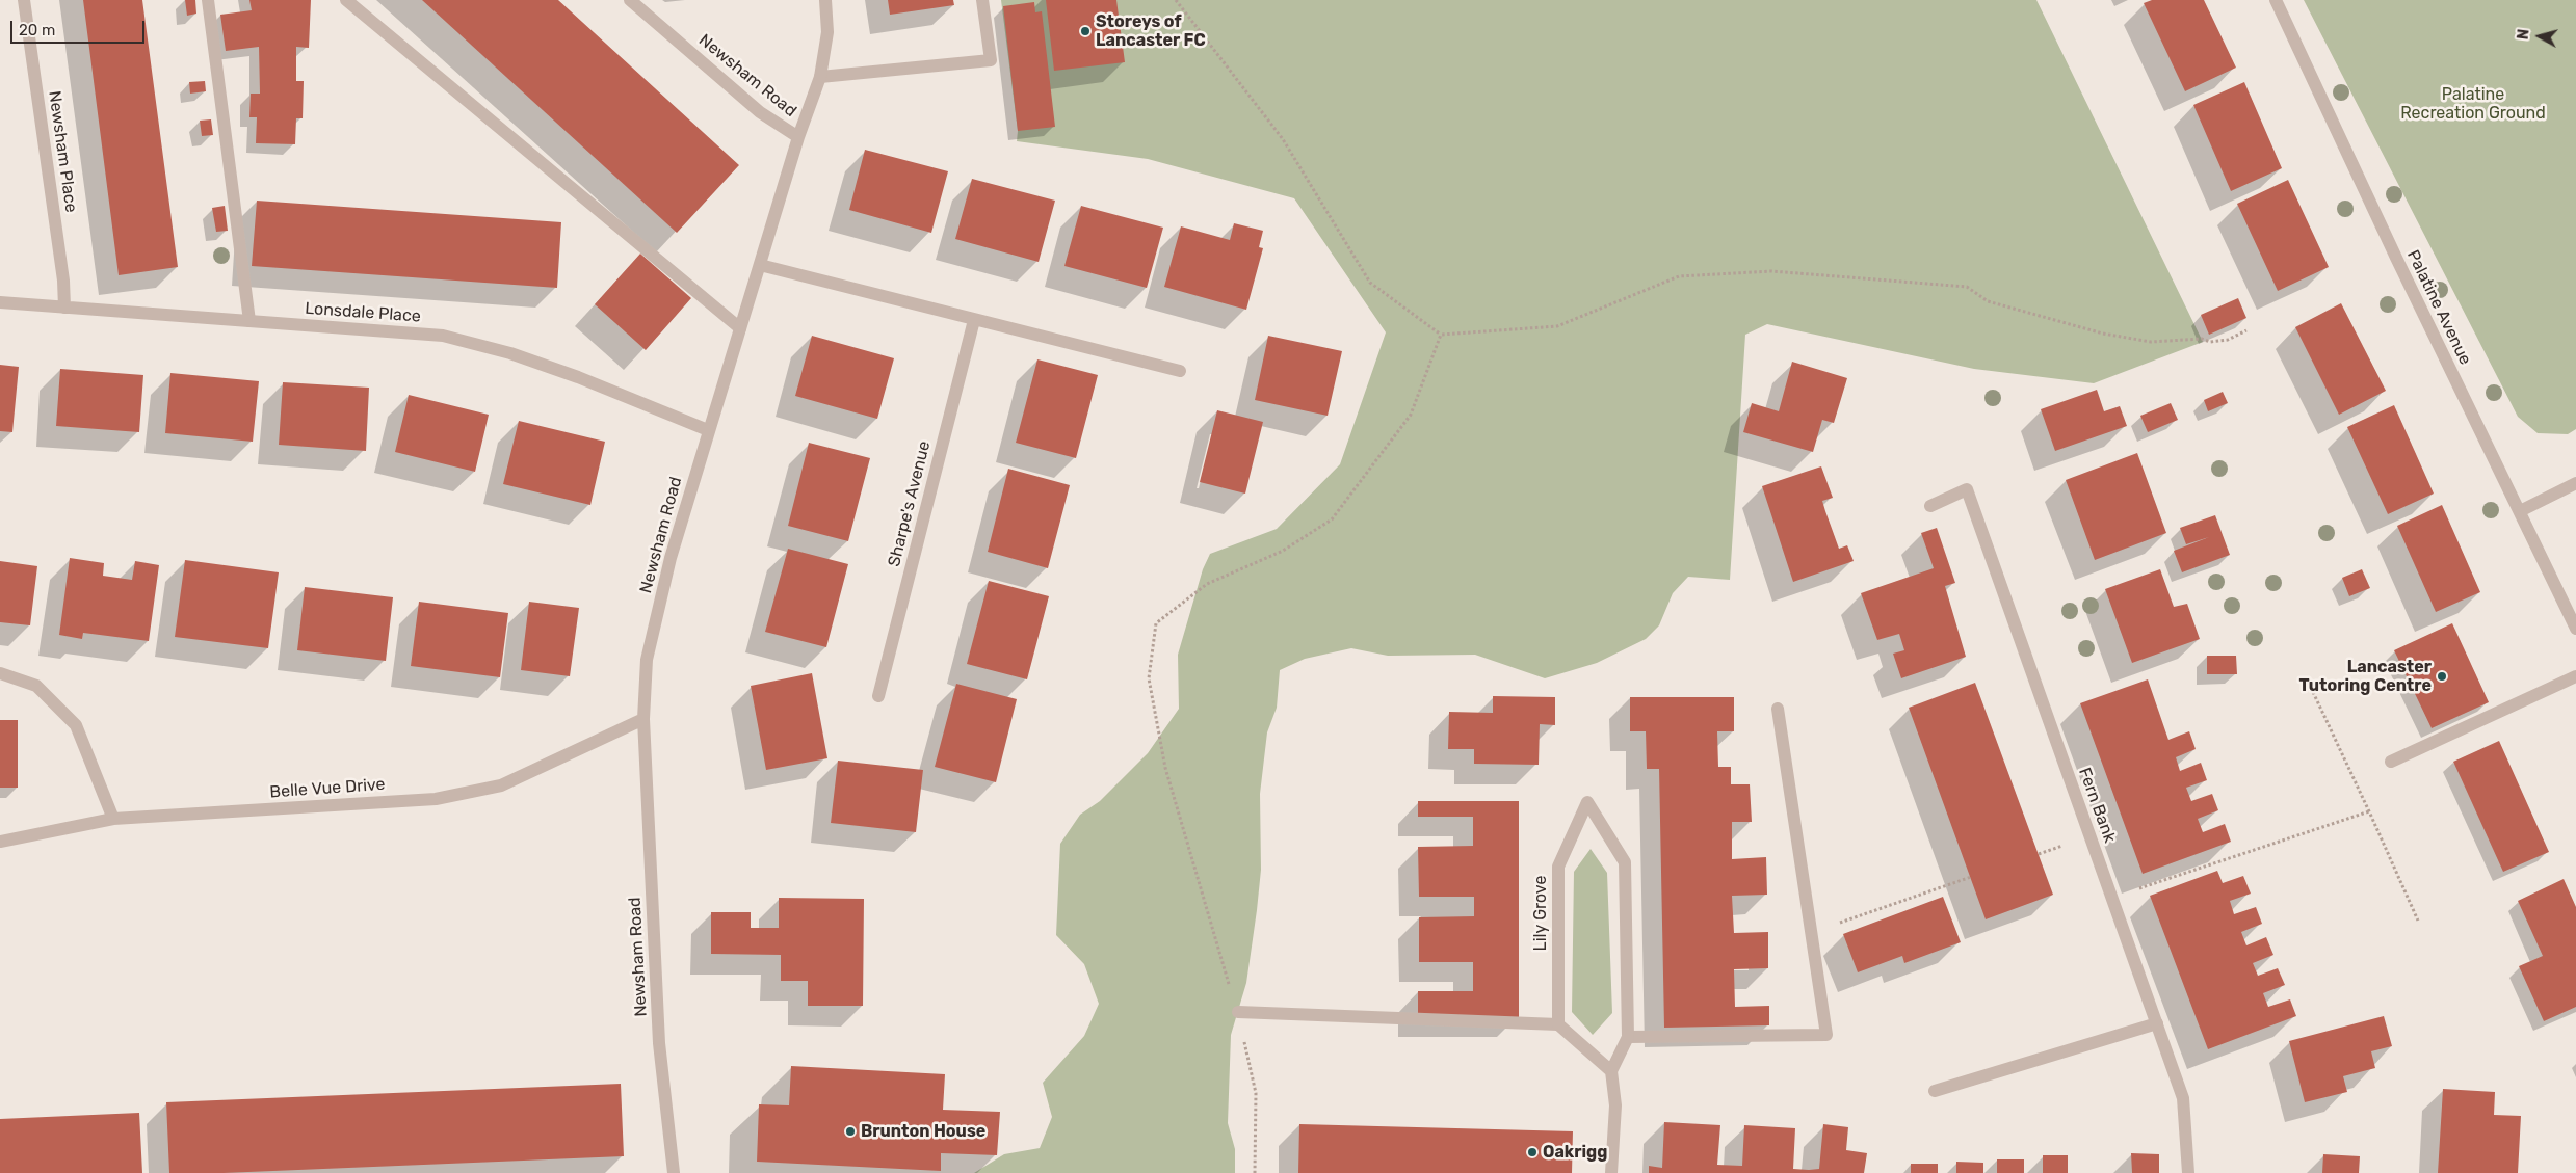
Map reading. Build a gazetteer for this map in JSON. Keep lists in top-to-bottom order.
{
  "streets": {
    "street": [
      "Newsham Road",
      "Newsham Place",
      "Palatine Avenue",
      "Lonsdale Place",
      "Sharpe's Avenue",
      "Belle Vue Drive",
      "Fern Bank",
      "Lily Grove"
    ]
  },
  "crossings": [
    ["Newsham Road", "Lonsdale Place"],
    ["Newsham Road", "Belle Vue Drive"],
    ["Newsham Place", "Lonsdale Place"]
  ],
  "parks": ["Palatine Recreation Ground"],
  "places": [
    "Storeys of Lancaster FC",
    "Lancaster Tutoring Centre",
    "Brunton House",
    "Oakrigg"
  ],
  "scale_bar": "20 m",
  "north": "left"
}
